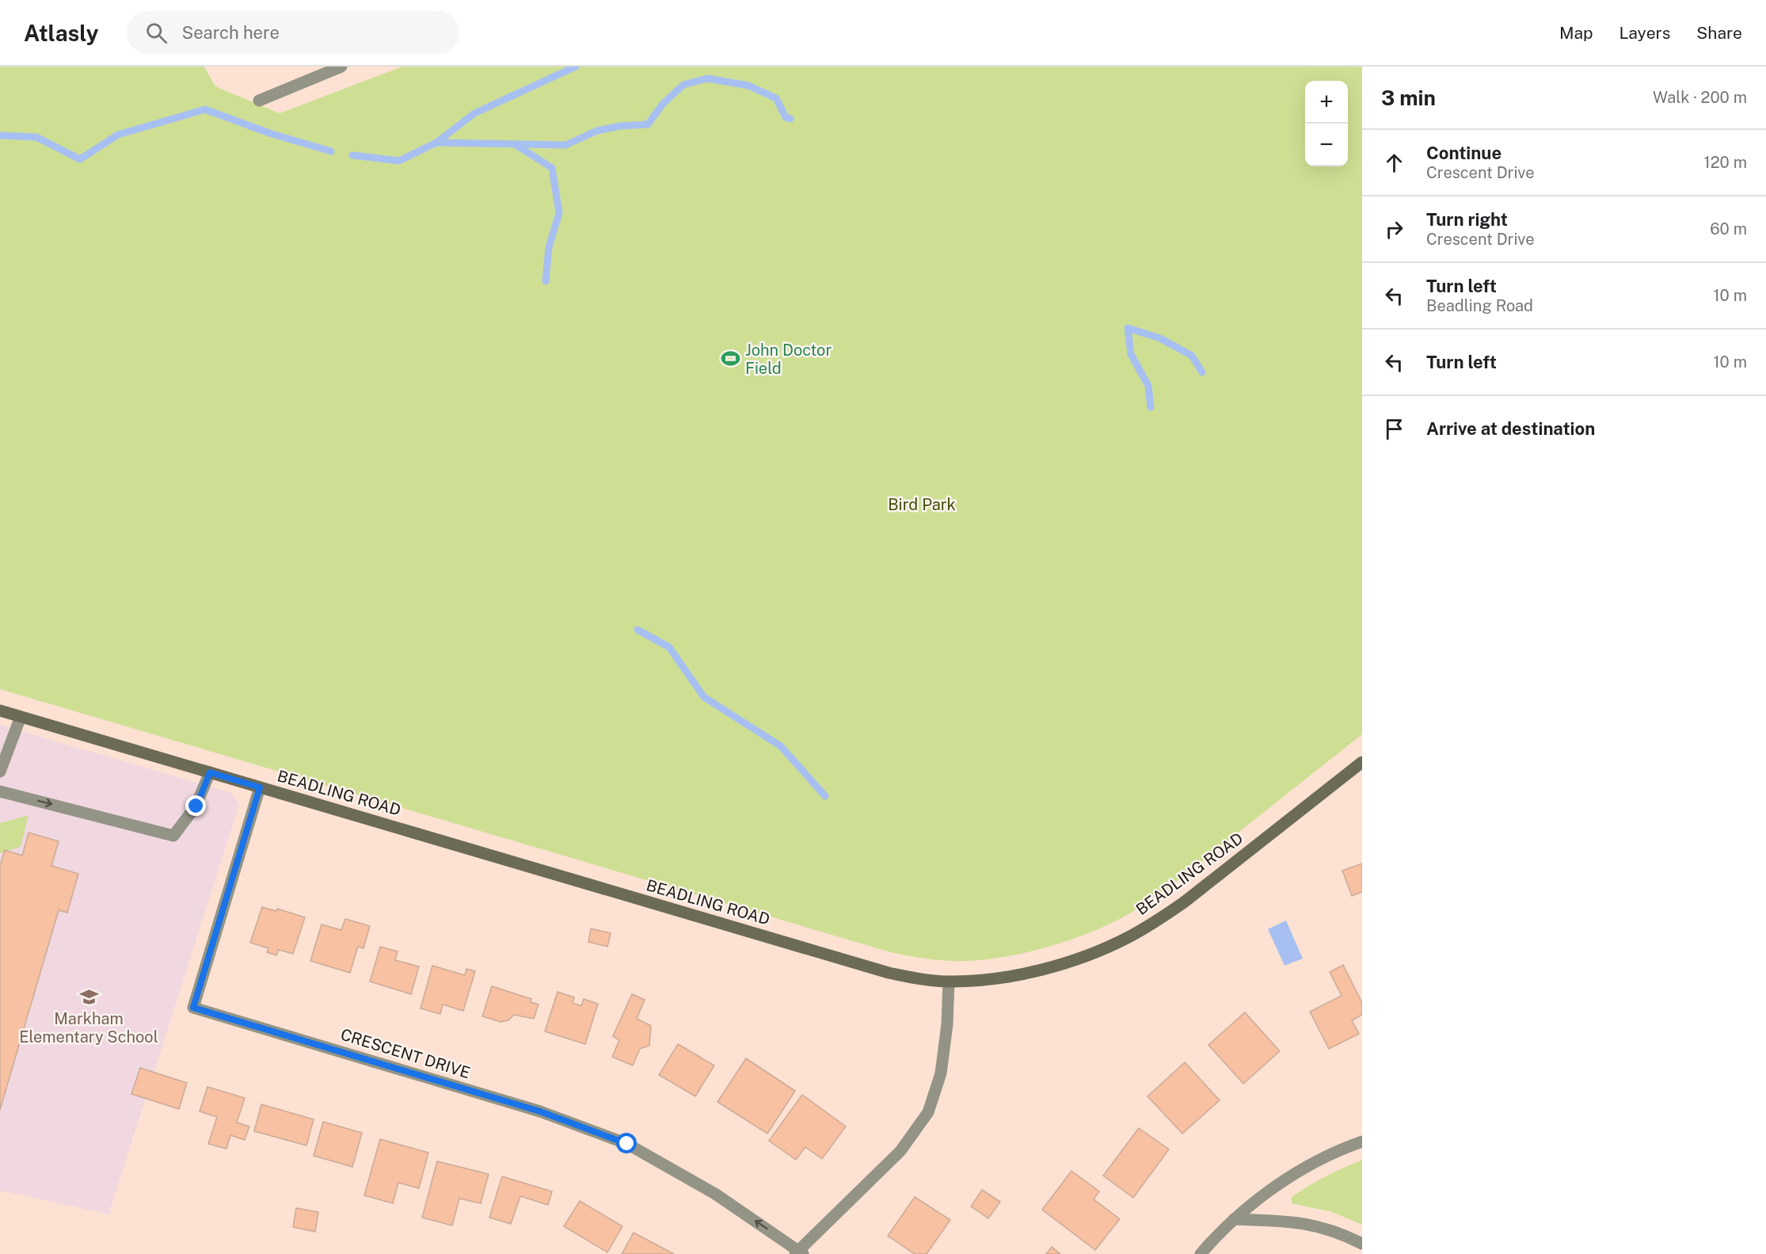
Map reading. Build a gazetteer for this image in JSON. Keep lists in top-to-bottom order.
{
  "streets": {
    "street": ["BEADLING ROAD", "CRESCENT DRIVE"]
  },
  "crossings": [
    ["BEADLING ROAD", "CRESCENT DRIVE"]
  ],
  "one_way": ["CRESCENT DRIVE"],
  "parks": ["Bird Park"],
  "places": {
    "sports": ["John Doctor Field"],
    "school or university": ["Markham Elementary School"]
  },
  "page": {
    "header": "Atlasly",
    "search": "Search here",
    "nav": ["Map", "Layers", "Share"],
    "heading": ["3 min", "Walk · 200 m"],
    "map_buttons": ["+", "−"],
    "list": [
      ["Continue", "Crescent Drive", "120 m"],
      ["Turn right", "Crescent Drive", "60 m"],
      ["Turn left", "Beadling Road", "10 m"],
      ["Turn left", "10 m"],
      "Arrive at destination"
    ]
  }
}
